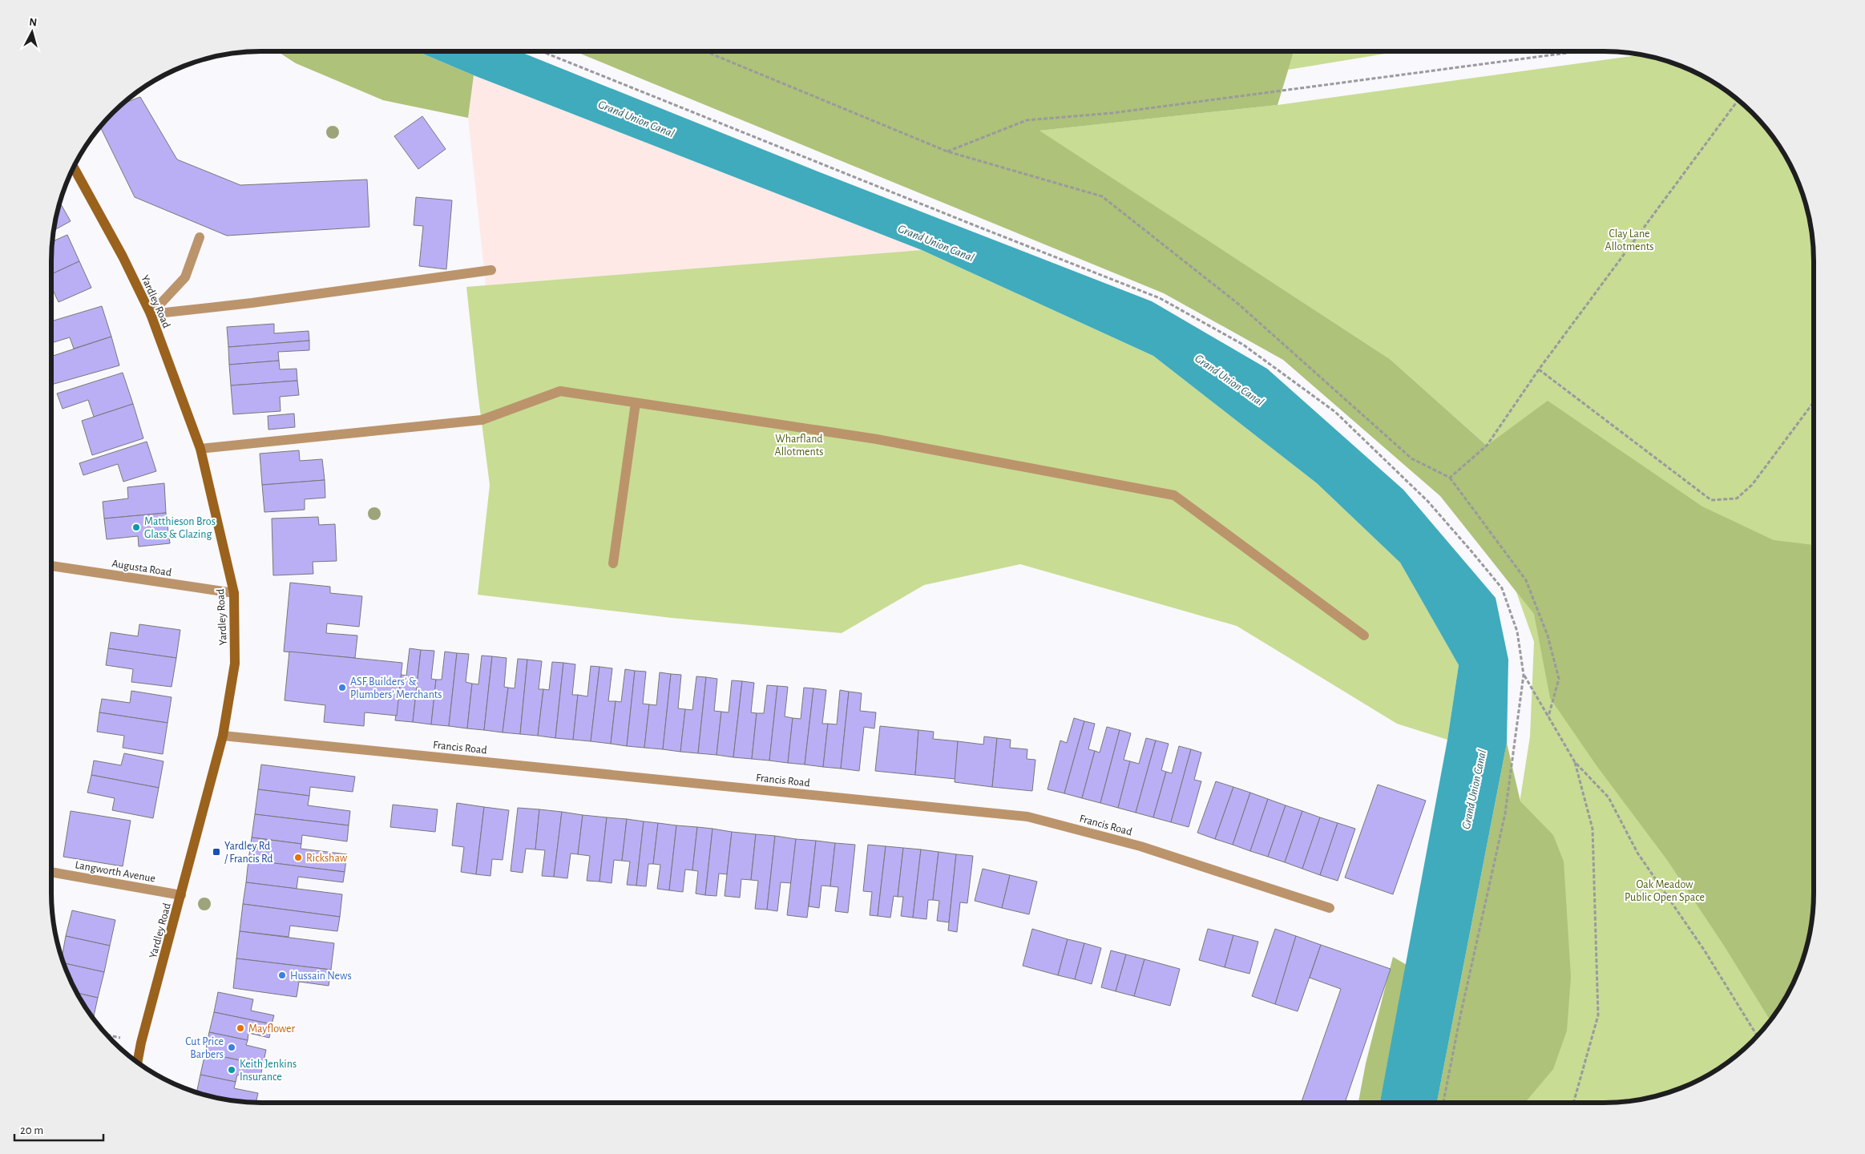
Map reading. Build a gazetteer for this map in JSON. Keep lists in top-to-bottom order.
{
  "streets": {
    "main road": ["Yardley Road"],
    "street": ["Augusta Road", "Francis Road", "Langworth Avenue"]
  },
  "crossings": [
    ["Yardley Road", "Augusta Road"],
    ["Yardley Road", "Francis Road"],
    ["Yardley Road", "Langworth Avenue"]
  ],
  "water": ["Grand Union Canal"],
  "parks": ["Clay Lane Allotments", "Wharfland Allotments", "Oak Meadow Public Open Space"],
  "places": {
    "other": [
      "Matthieson Bros Glass & Glazing",
      "ASF Builders' & Plumbers' Merchants",
      "Rickshaw",
      "Hussain News",
      "Mayflower",
      "Cut Price Barbers",
      "Keith Jenkins Insurance"
    ],
    "transit": ["Yardley Rd / Francis Rd"]
  },
  "scale_bar": "20 m",
  "north": "top"
}
